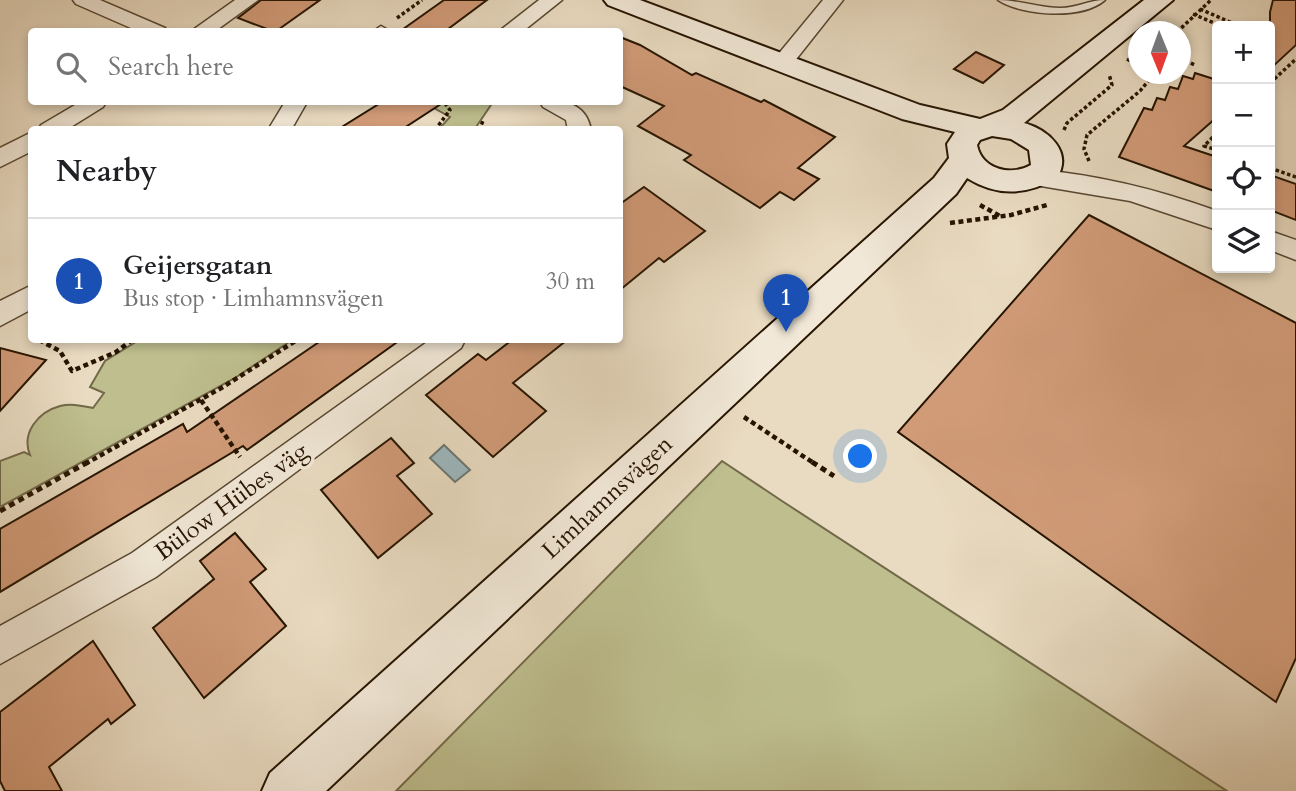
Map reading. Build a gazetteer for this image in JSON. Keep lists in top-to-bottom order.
{
  "streets": {
    "main road": ["Limhamnsvägen"],
    "street": ["Bülow Hübes väg"]
  },
  "north": "bottom",
  "page": {
    "map_buttons": ["+", "−"],
    "search": "Search here",
    "heading": "Nearby",
    "list": [
      {
        "mark": "1",
        "name": "Geijersgatan",
        "note": "Bus stop · Limhamnsvägen",
        "value": "30 m"
      }
    ],
    "pins": "1"
  }
}
